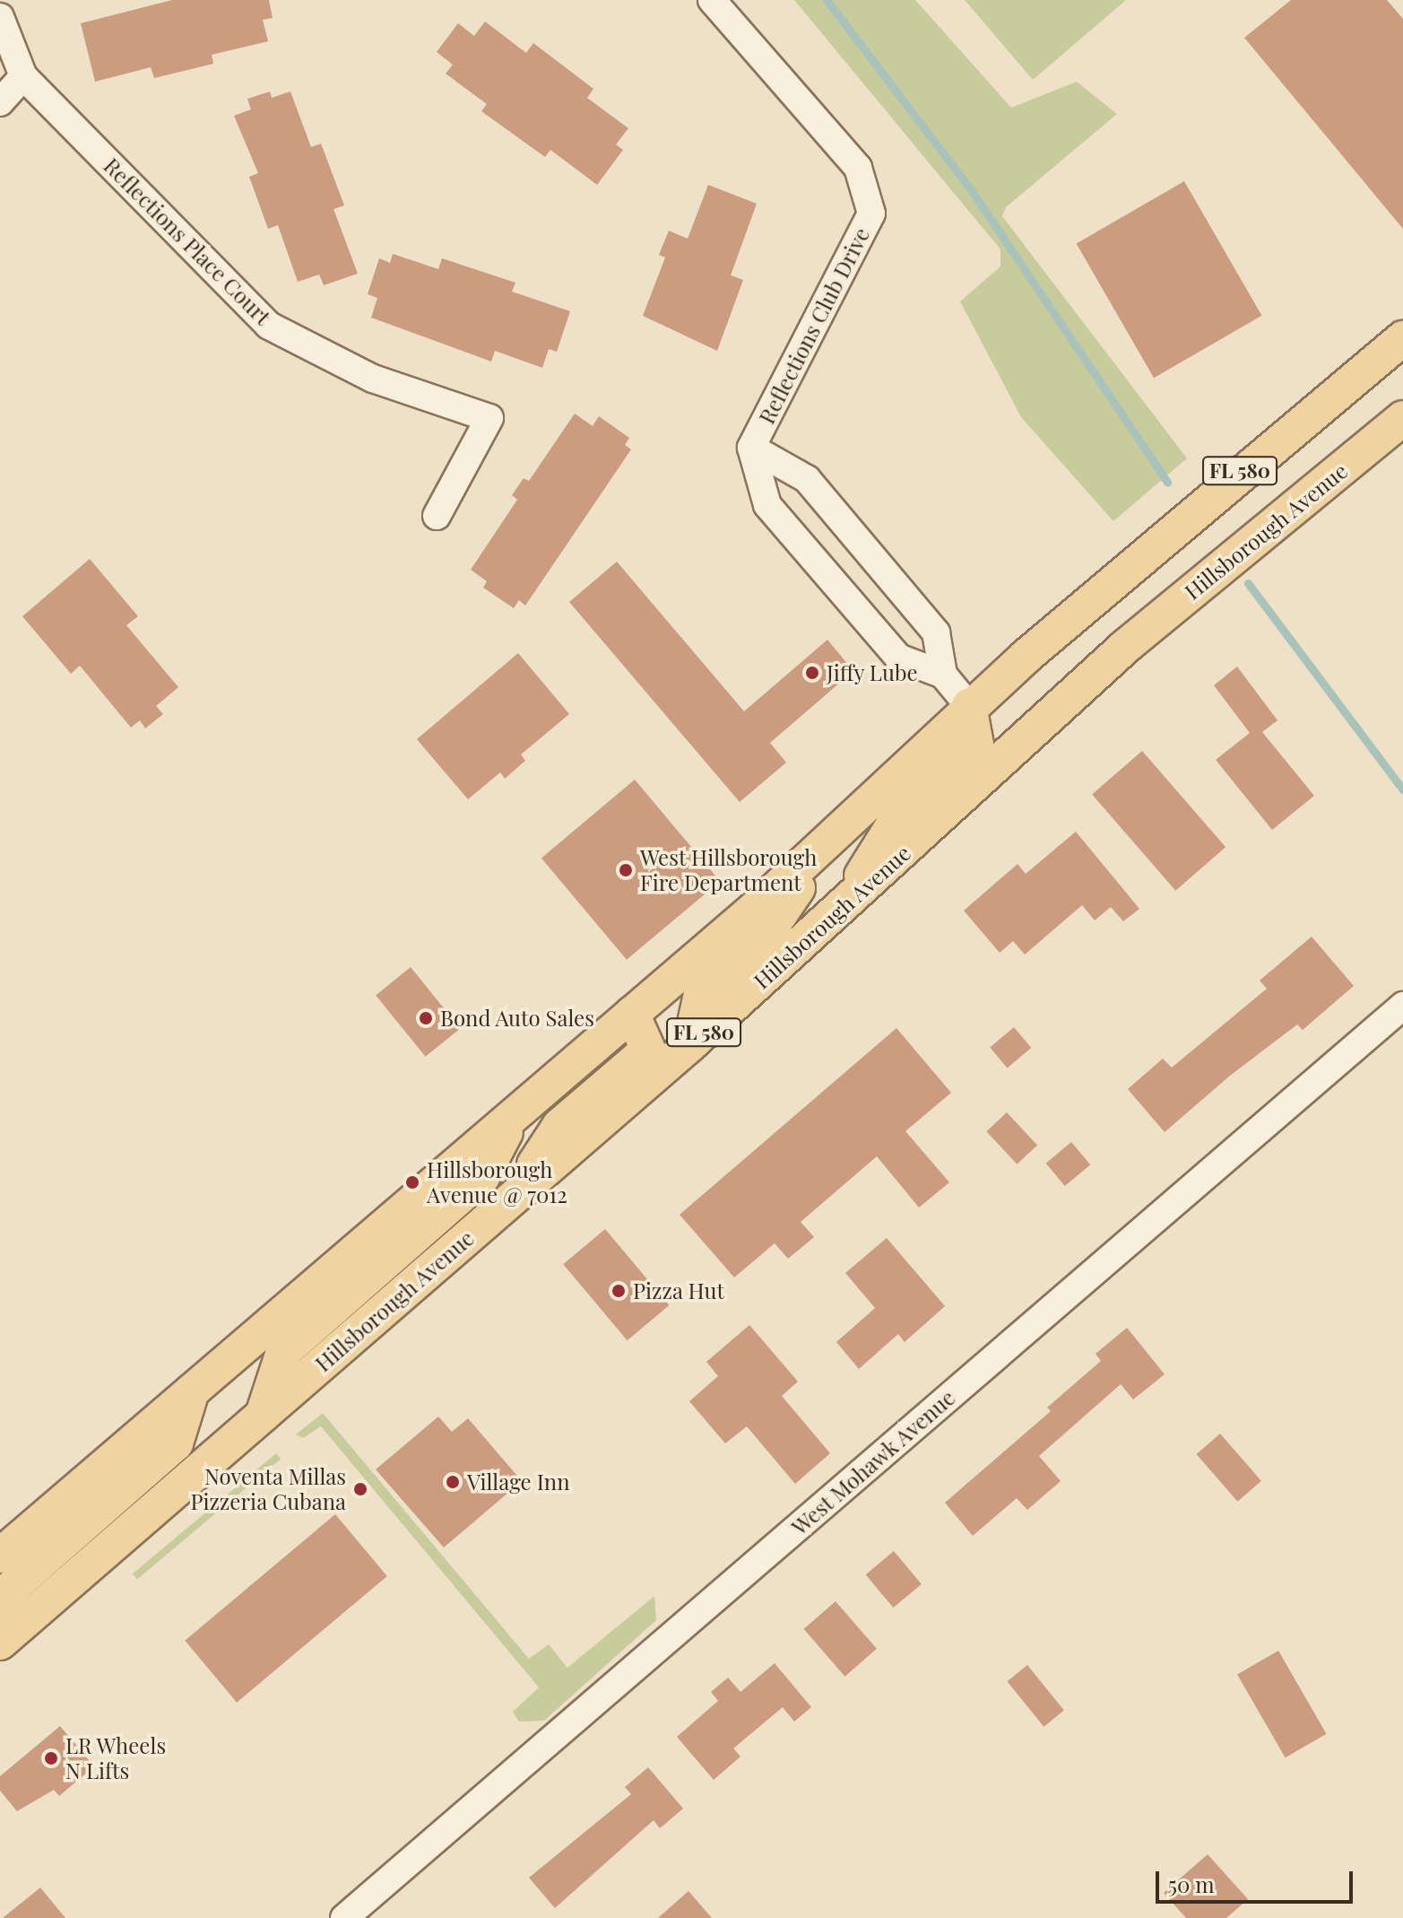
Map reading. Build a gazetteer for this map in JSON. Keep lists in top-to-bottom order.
{
  "streets": {
    "main road": ["FL 580", "Hillsborough Avenue"],
    "street": ["Reflections Place Court", "Reflections Club Drive", "West Mohawk Avenue"]
  },
  "crossings": [
    ["Reflections Club Drive", "FL 580"]
  ],
  "places": [
    "Jiffy Lube",
    "West Hillsborough Fire Department",
    "Bond Auto Sales",
    "Hillsborough Avenue @ 7012",
    "Pizza Hut",
    "Village Inn",
    "Noventa Millas Pizzeria Cubana",
    "LR Wheels N Lifts"
  ],
  "scale_bar": "50 m"
}
